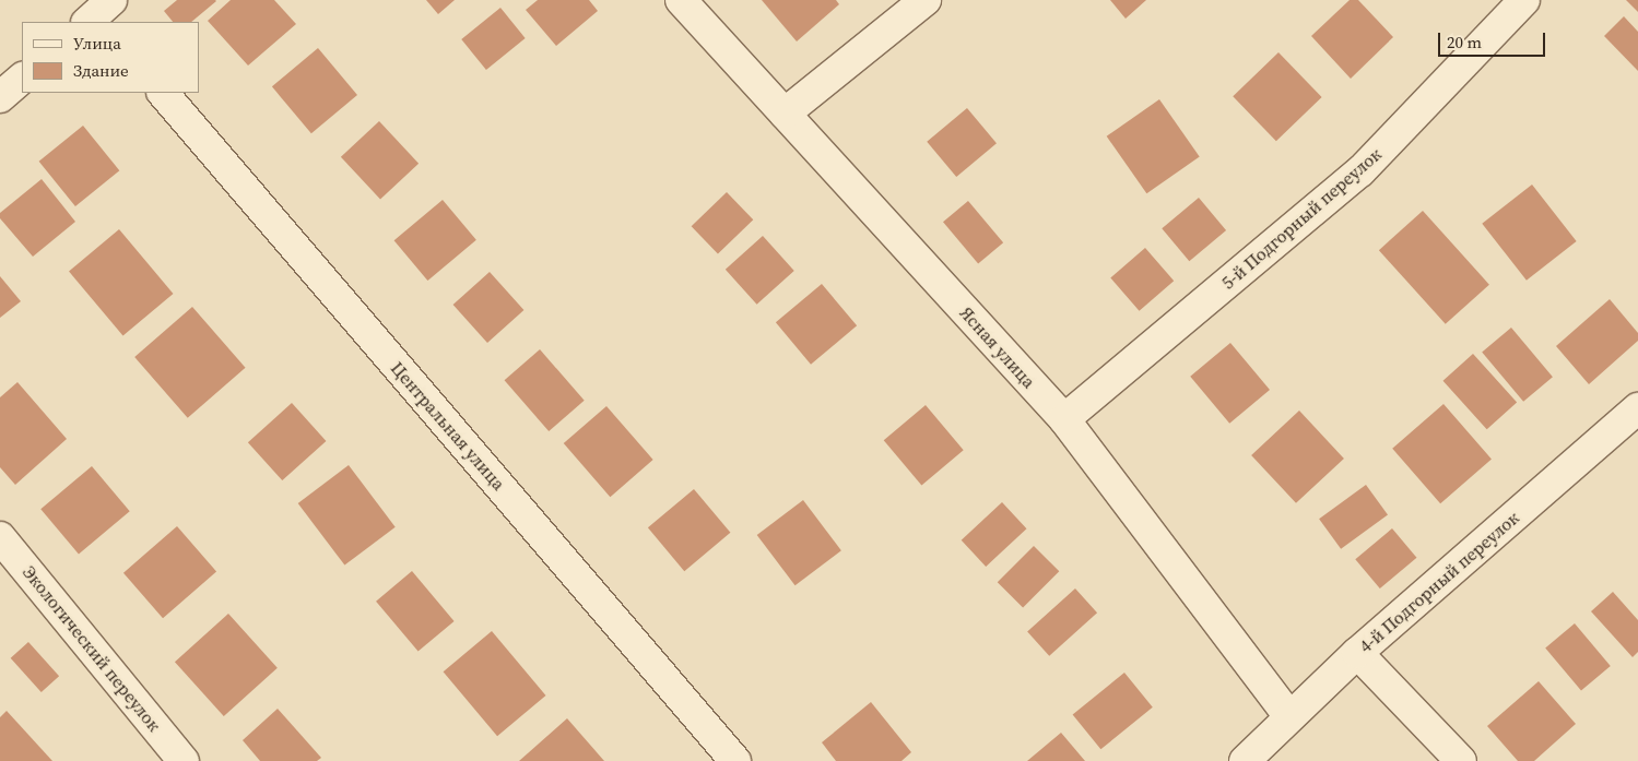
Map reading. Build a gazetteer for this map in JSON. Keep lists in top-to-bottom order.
{
  "streets": {
    "street": [
      "5-й Подгорный переулок",
      "Ясная улица",
      "Центральная улица",
      "4-й Подгорный переулок",
      "Экологический переулок"
    ]
  },
  "crossings": [
    ["5-й Подгорный переулок", "Ясная улица"],
    ["Ясная улица", "4-й Подгорный переулок"]
  ],
  "legend": ["Улица", "Здание"],
  "scale_bar": "20 m"
}
